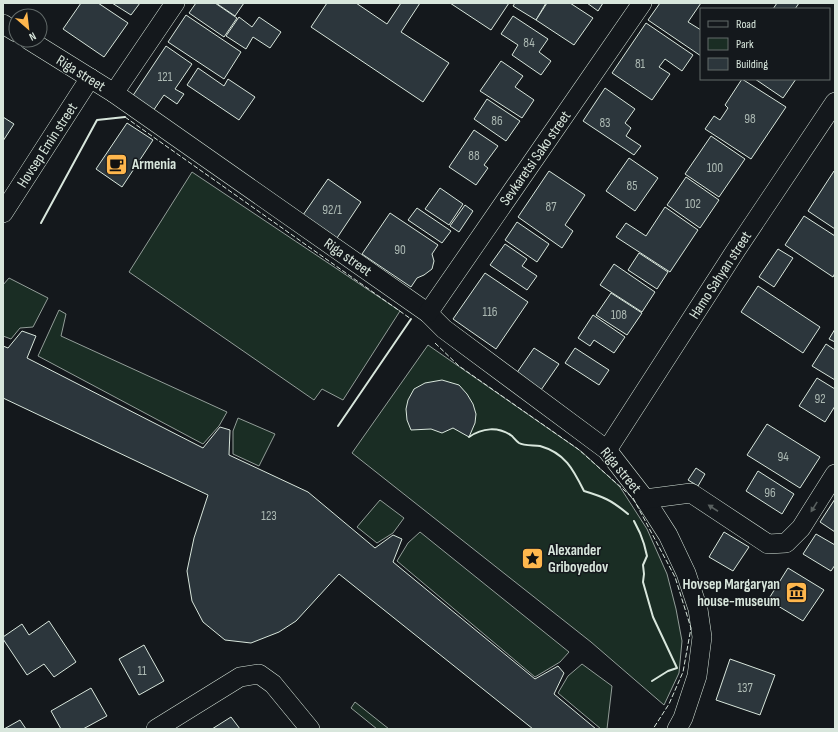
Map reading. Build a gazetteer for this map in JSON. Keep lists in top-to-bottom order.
{
  "streets": {
    "street": [
      "Riga street",
      "Hovsep Emin street",
      "Sevkaretsi Sako street",
      "Hamo Sahyan street"
    ]
  },
  "crossings": [
    ["Riga street", "Hovsep Emin street"],
    ["Riga street", "Sevkaretsi Sako street"],
    ["Riga street", "Hamo Sahyan street"]
  ],
  "places": {
    "cafe": ["Armenia"],
    "place": ["Alexander Griboyedov"],
    "museum": ["Hovsep Margaryan house-museum"]
  },
  "house_numbers": [
    "84",
    "81",
    "121",
    "98",
    "86",
    "83",
    "88",
    "100",
    "85",
    "102",
    "87",
    "92/1",
    "90",
    "116",
    "108",
    "92",
    "94",
    "96",
    "123",
    "11",
    "137"
  ],
  "legend": ["Road", "Park", "Building"],
  "north": "bottom right"
}
